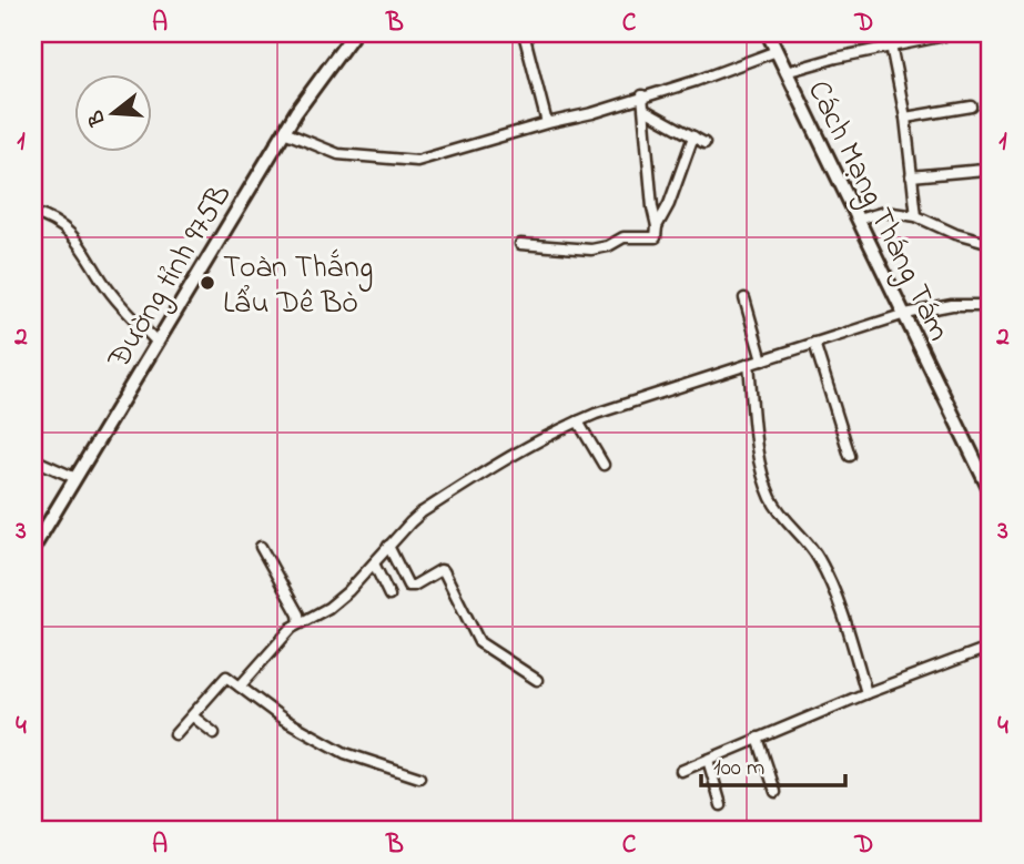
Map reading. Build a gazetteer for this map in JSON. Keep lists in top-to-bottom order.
{
  "streets": {
    "main road": ["Cách Mạng Tháng Tám", "Đường tỉnh 975B"]
  },
  "places": ["Toàn Thắng Lẩu Dê Bò"],
  "scale_bar": "100 m",
  "north": "left",
  "grid": {
    "columns": [
      "A",
      "B",
      "C",
      "D"
    ],
    "rows": [
      "1",
      "2",
      "3",
      "4"
    ]
  }
}
